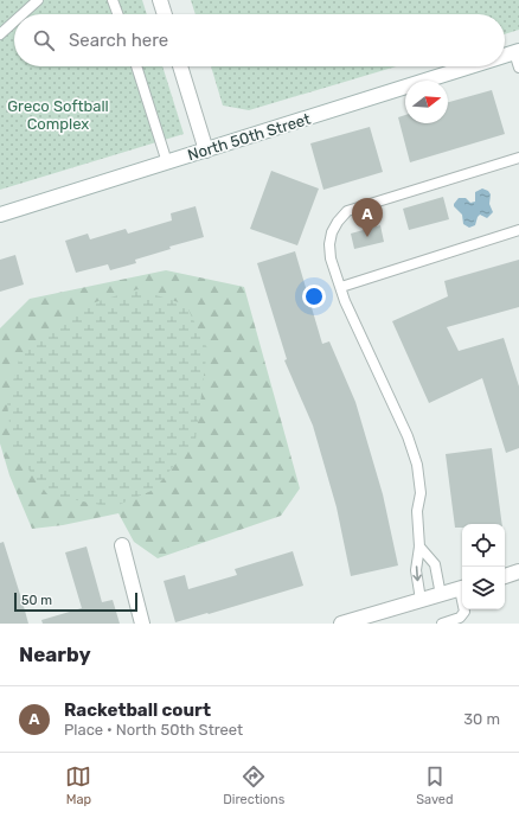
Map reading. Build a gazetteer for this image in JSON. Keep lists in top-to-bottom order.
{
  "streets": {
    "street": ["North 50th Street"]
  },
  "parks": ["Greco Softball Complex"],
  "scale_bar": "50 m",
  "north": "right",
  "page": {
    "search": "Search here",
    "pins": "A",
    "scale": "50 m",
    "heading": "Nearby",
    "list": [
      {
        "mark": "A",
        "name": "Racketball court",
        "note": "Place · North 50th Street",
        "value": "30 m"
      }
    ],
    "nav": ["Map", "Directions", "Saved"]
  }
}
